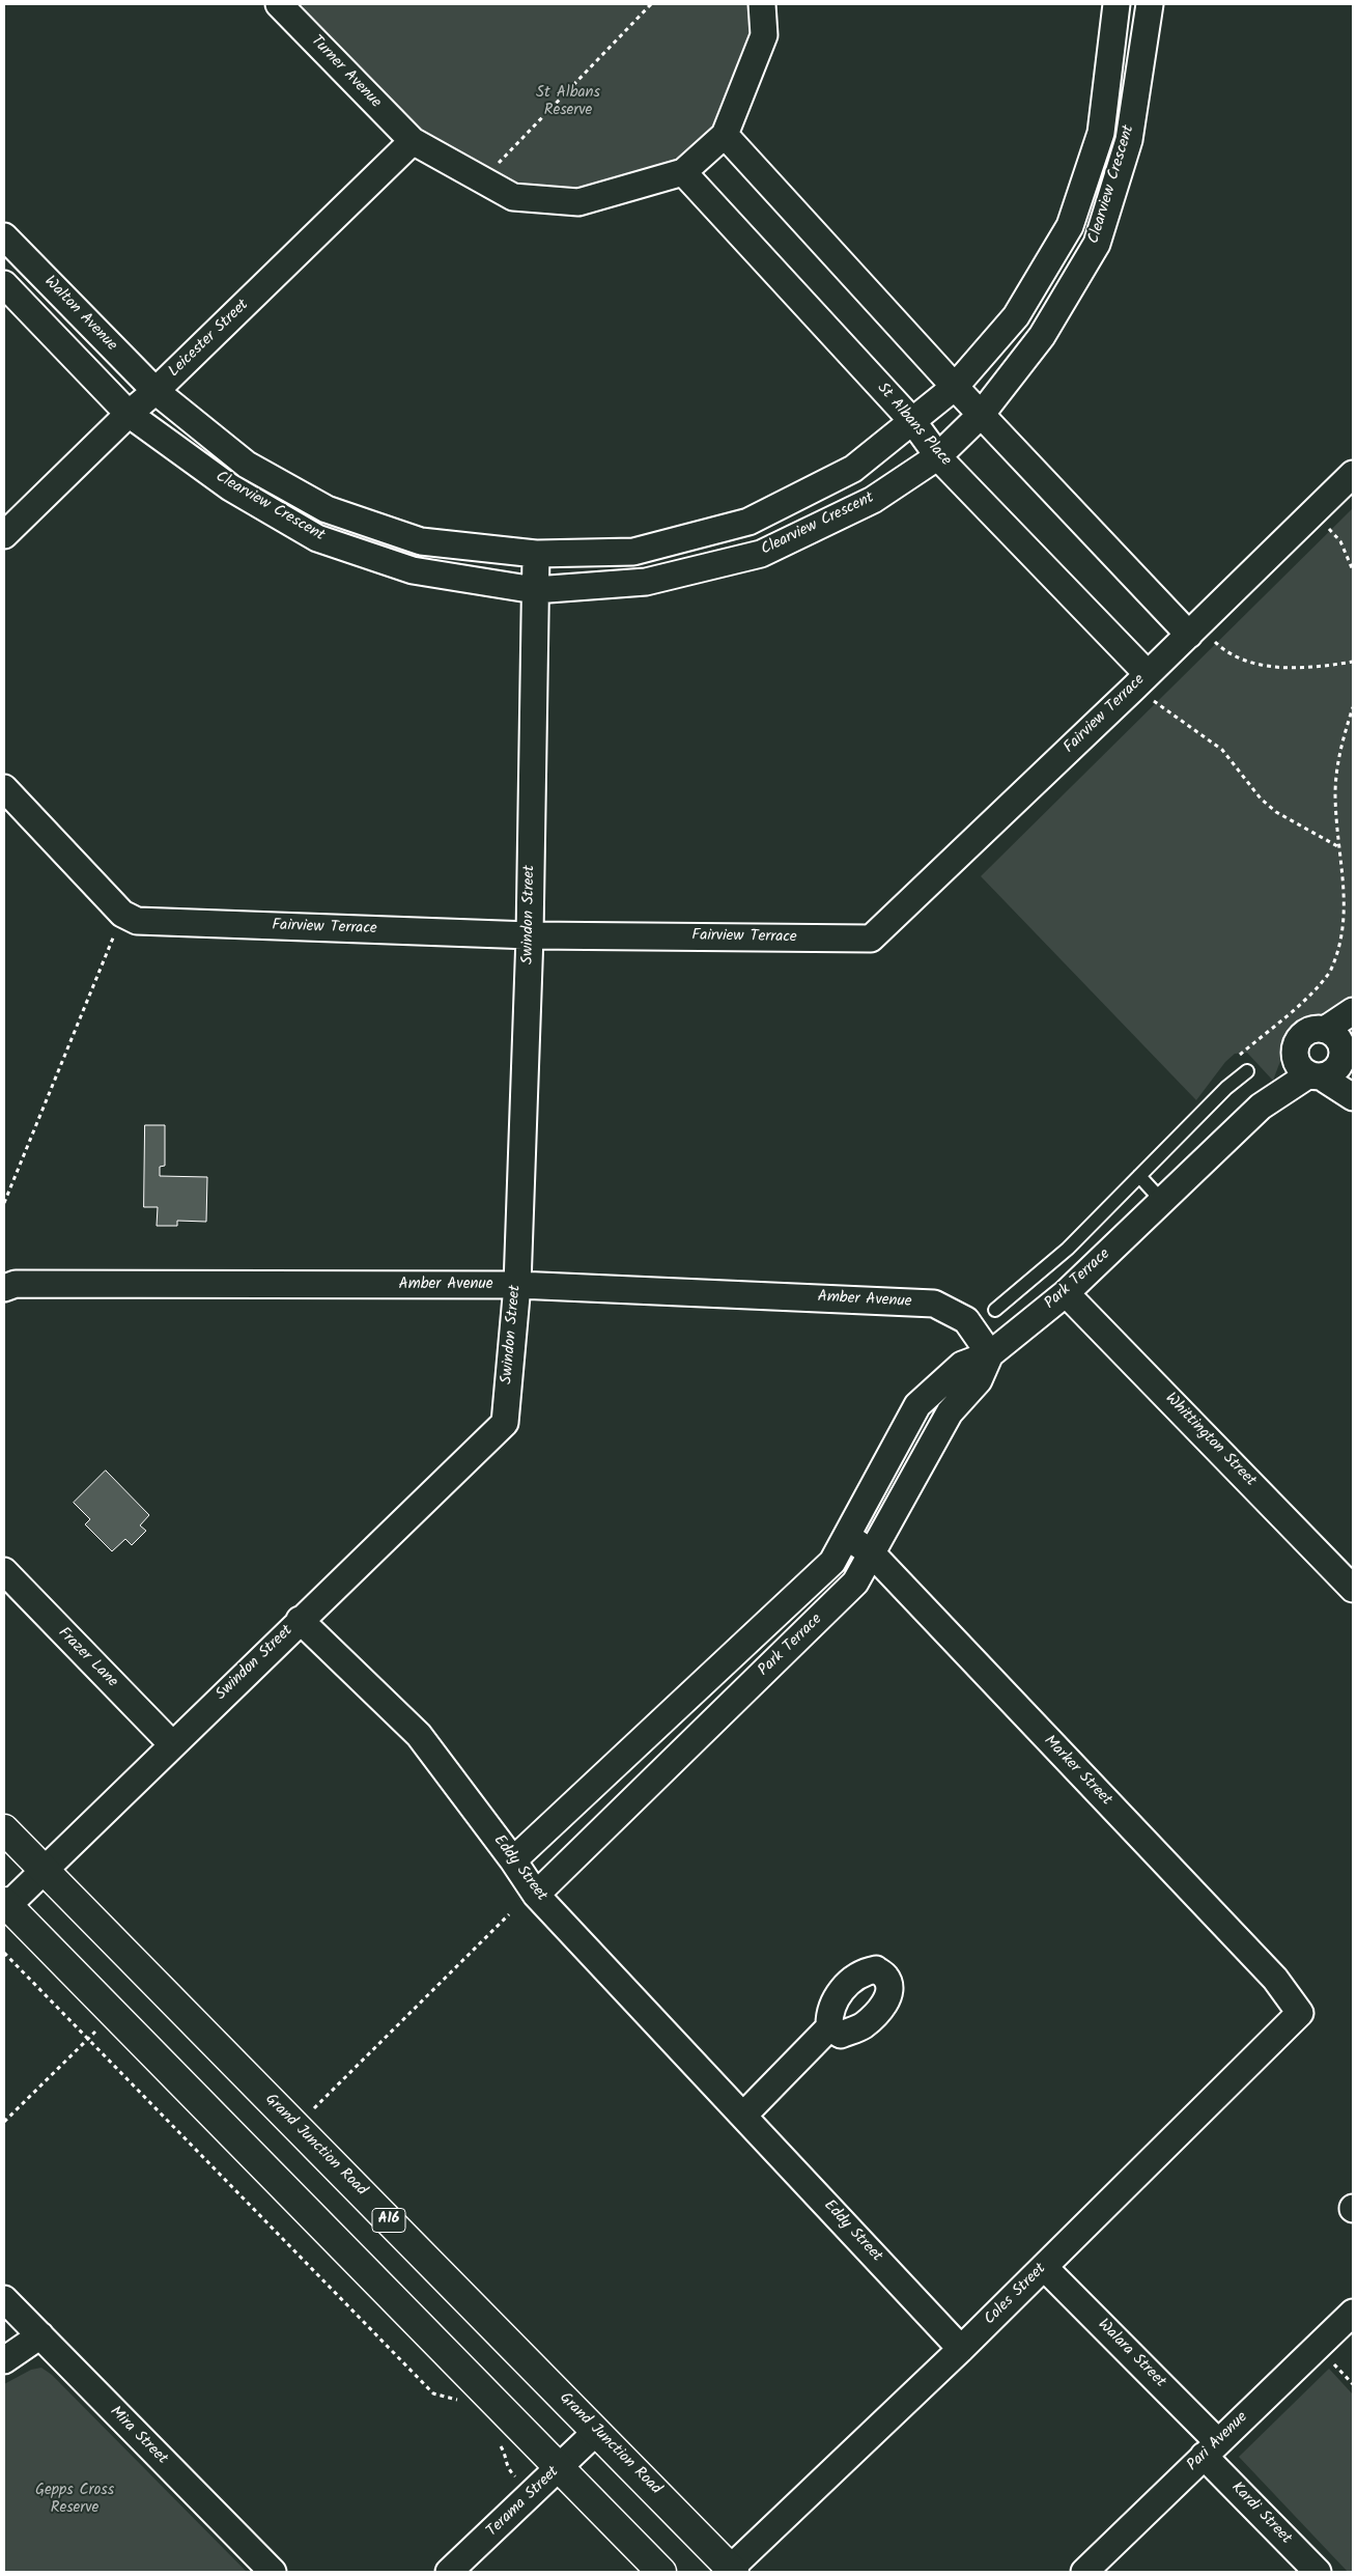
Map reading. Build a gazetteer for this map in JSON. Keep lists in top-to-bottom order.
{
  "streets": {
    "highway": ["Grand Junction Road", "A16"],
    "street": [
      "Turner Avenue",
      "Clearview Crescent",
      "Walton Avenue",
      "Leicester Street",
      "St Albans Place",
      "Fairview Terrace",
      "Swindon Street",
      "Park Terrace",
      "Amber Avenue",
      "Whittington Street",
      "Frazer Lane",
      "Marker Street",
      "Eddy Street",
      "Coles Street",
      "Walara Street",
      "Mira Street",
      "Pari Avenue",
      "Terama Street",
      "Kardi Street"
    ]
  },
  "crossings": [
    ["Turner Avenue", "Leicester Street"],
    ["Turner Avenue", "St Albans Place"],
    ["Clearview Crescent", "Walton Avenue"],
    ["Clearview Crescent", "Leicester Street"],
    ["Clearview Crescent", "St Albans Place"],
    ["Clearview Crescent", "Swindon Street"],
    ["Walton Avenue", "Leicester Street"],
    ["St Albans Place", "Fairview Terrace"],
    ["Fairview Terrace", "Swindon Street"],
    ["Swindon Street", "Amber Avenue"],
    ["Swindon Street", "Frazer Lane"],
    ["Swindon Street", "Eddy Street"],
    ["Swindon Street", "Grand Junction Road"],
    ["Park Terrace", "Amber Avenue"],
    ["Park Terrace", "Whittington Street"],
    ["Park Terrace", "Marker Street"],
    ["Park Terrace", "Eddy Street"],
    ["Marker Street", "Coles Street"],
    ["Eddy Street", "Coles Street"],
    ["Grand Junction Road", "Coles Street"],
    ["Grand Junction Road", "Terama Street"],
    ["Coles Street", "Walara Street"],
    ["Walara Street", "Pari Avenue"],
    ["Walara Street", "Kardi Street"],
    ["Pari Avenue", "Kardi Street"]
  ],
  "parks": ["St Albans Reserve", "Gepps Cross Reserve"]
}
